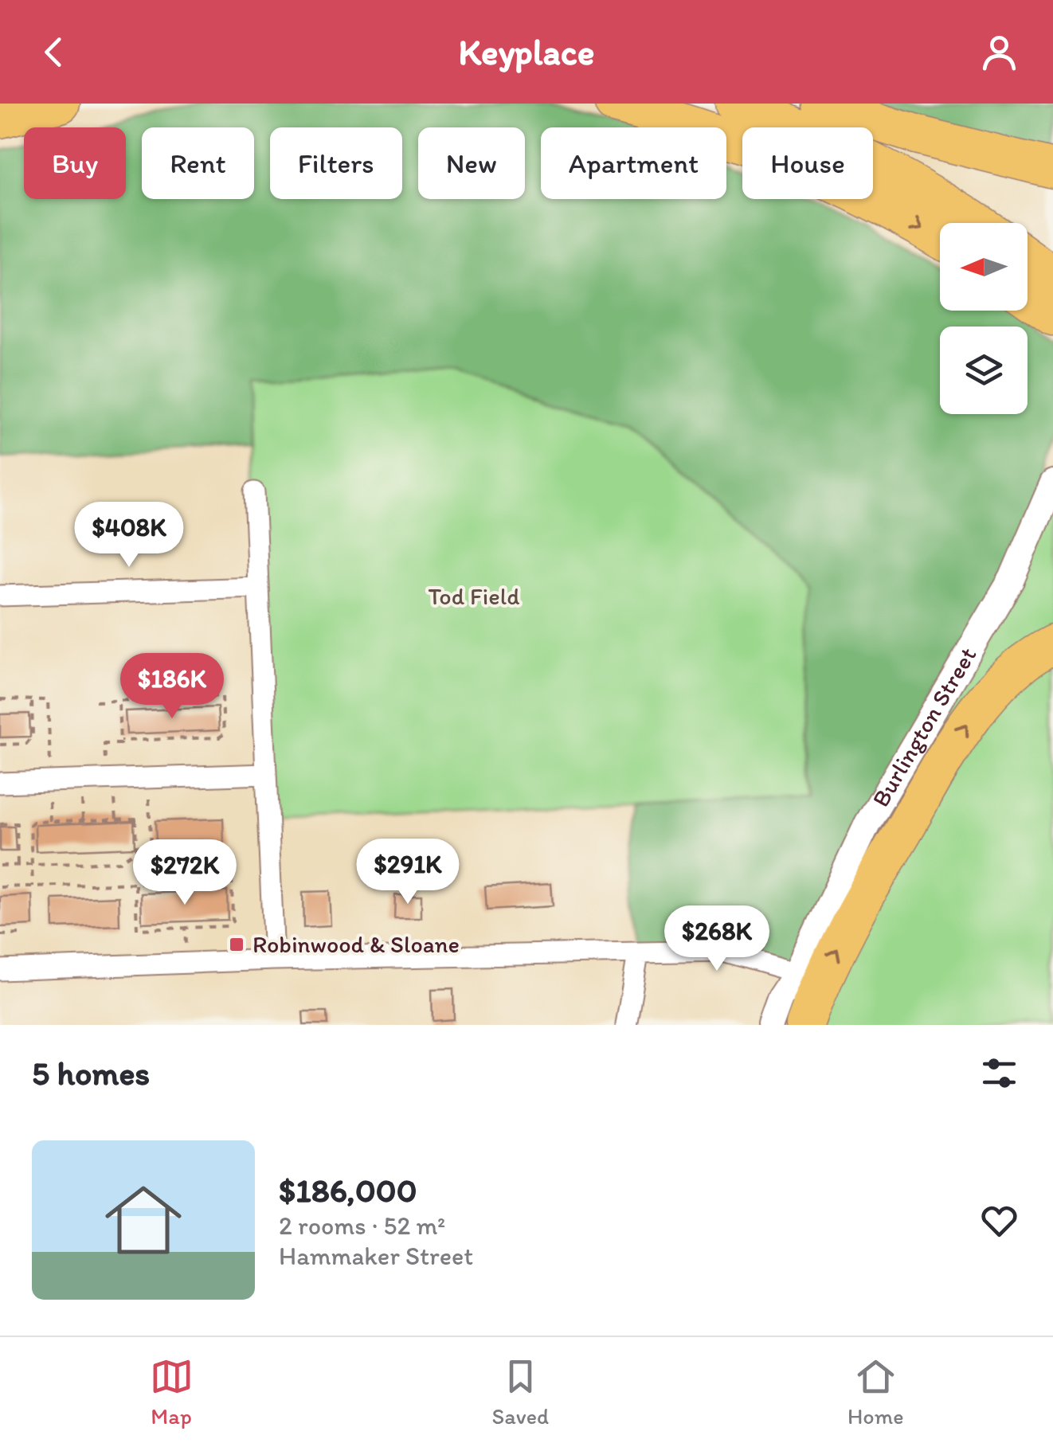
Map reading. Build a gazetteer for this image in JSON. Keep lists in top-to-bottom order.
{
  "streets": {
    "street": ["Burlington Street"]
  },
  "parks": ["Tod Field"],
  "places": {
    "transit": ["Robinwood & Sloane"]
  },
  "north": "left",
  "page": {
    "header": "Keyplace",
    "chip": [
      "Buy",
      "Rent",
      "Filters",
      "New",
      "Apartment",
      "House"
    ],
    "price": [
      "$408K",
      "$186K",
      "$291K",
      "$272K",
      "$268K"
    ],
    "heading": "5 homes",
    "list": [
      {
        "name": "$186,000",
        "note": "2 rooms · 52 m² · Hammaker Street"
      }
    ],
    "tabs": ["Map", "Saved", "Home"]
  }
}
